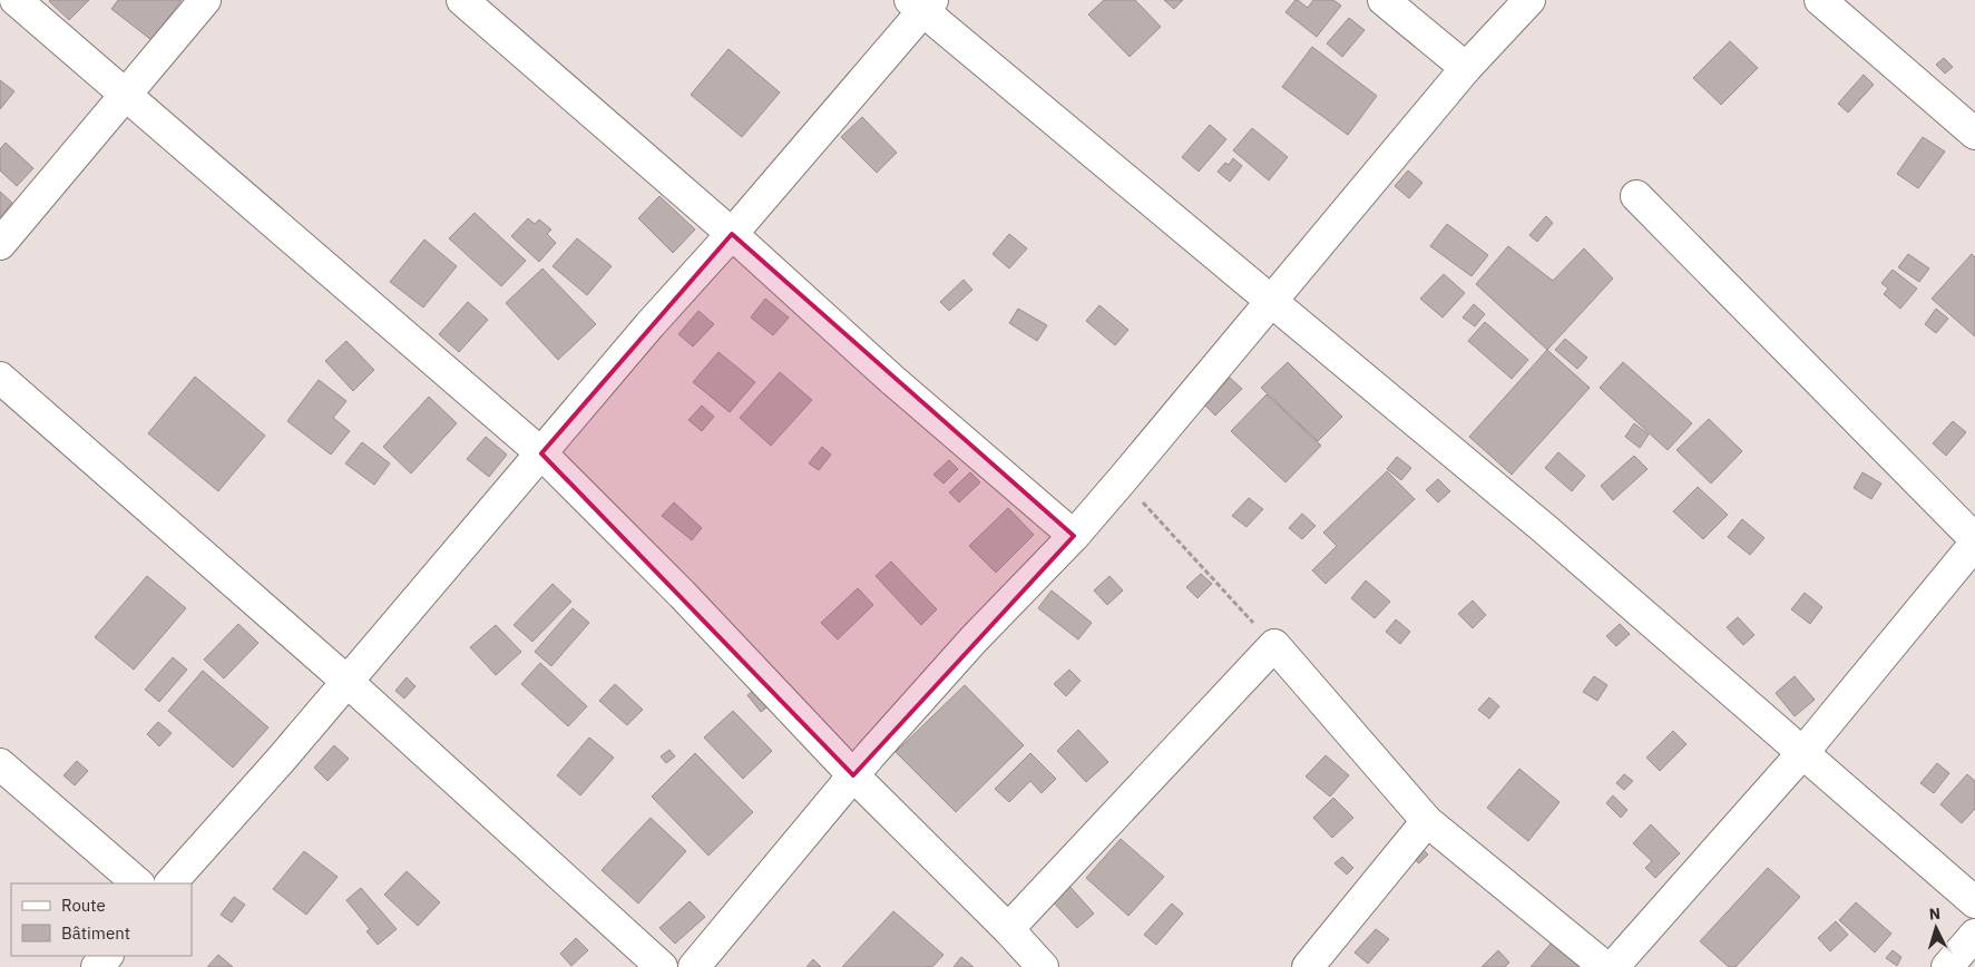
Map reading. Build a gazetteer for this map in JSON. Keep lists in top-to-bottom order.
{
  "legend": ["Route", "Bâtiment"],
  "north": "top"
}
